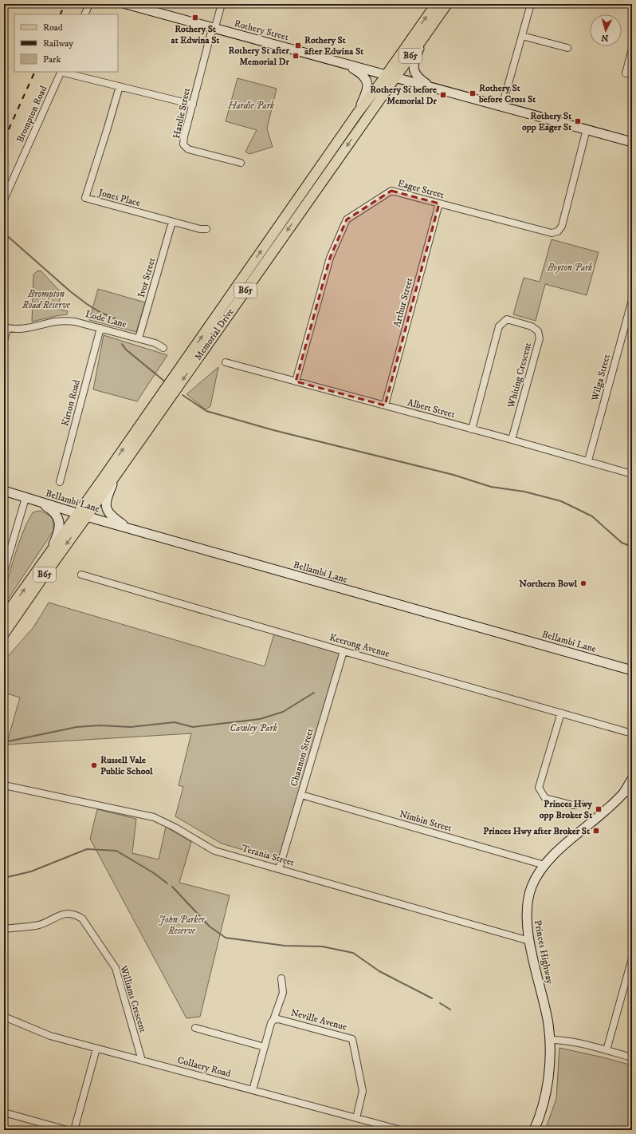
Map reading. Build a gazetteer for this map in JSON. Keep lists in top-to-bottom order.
{
  "streets": {
    "main road": [
      "Rothery Street",
      "B65",
      "Memorial Drive",
      "Bellambi Lane",
      "Princes Highway"
    ],
    "street": [
      "Hardie Street",
      "Brompton Road",
      "Eager Street",
      "Jones Place",
      "Ivor Street",
      "Arthur Street",
      "Lode Lane",
      "Whiting Crescent",
      "Wilga Street",
      "Kirton Road",
      "Albert Street",
      "Keerong Avenue",
      "Channon Street",
      "Nimbin Street",
      "Terania Street",
      "Williams Crescent",
      "Neville Avenue",
      "Collaery Road"
    ]
  },
  "crossings": [
    ["Rothery Street", "Hardie Street"],
    ["Rothery Street", "Eager Street"],
    ["Rothery Street", "Memorial Drive"],
    ["Eager Street", "Arthur Street"],
    ["Eager Street", "Albert Street"],
    ["Jones Place", "Ivor Street"],
    ["Ivor Street", "Lode Lane"],
    ["Arthur Street", "Albert Street"],
    ["Lode Lane", "Kirton Road"],
    ["Memorial Drive", "Bellambi Lane"],
    ["Whiting Crescent", "Albert Street"],
    ["Wilga Street", "Albert Street"],
    ["Keerong Avenue", "Channon Street"],
    ["Channon Street", "Nimbin Street"],
    ["Channon Street", "Terania Street"],
    ["Nimbin Street", "Princes Highway"],
    ["Terania Street", "Princes Highway"],
    ["Williams Crescent", "Collaery Road"],
    ["Neville Avenue", "Collaery Road"]
  ],
  "parks": [
    "Hardie Park",
    "Boyton Park",
    "Brompton Road Reserve",
    "Cawley Park",
    "John Parker Reserve"
  ],
  "places": {
    "transit": [
      "Rothery St at Edwina St",
      "Rothery St after Edwina St",
      "Rothery St after Memorial Dr",
      "Rothery St before Cross St",
      "Rothery St before Memorial Dr",
      "Rothery St opp Eager St",
      "Princes Hwy opp Broker St",
      "Princes Hwy after Broker St"
    ],
    "other": ["Northern Bowl", "Russell Vale Public School"]
  },
  "legend": ["Road", "Railway", "Park"],
  "north": "bottom"
}
